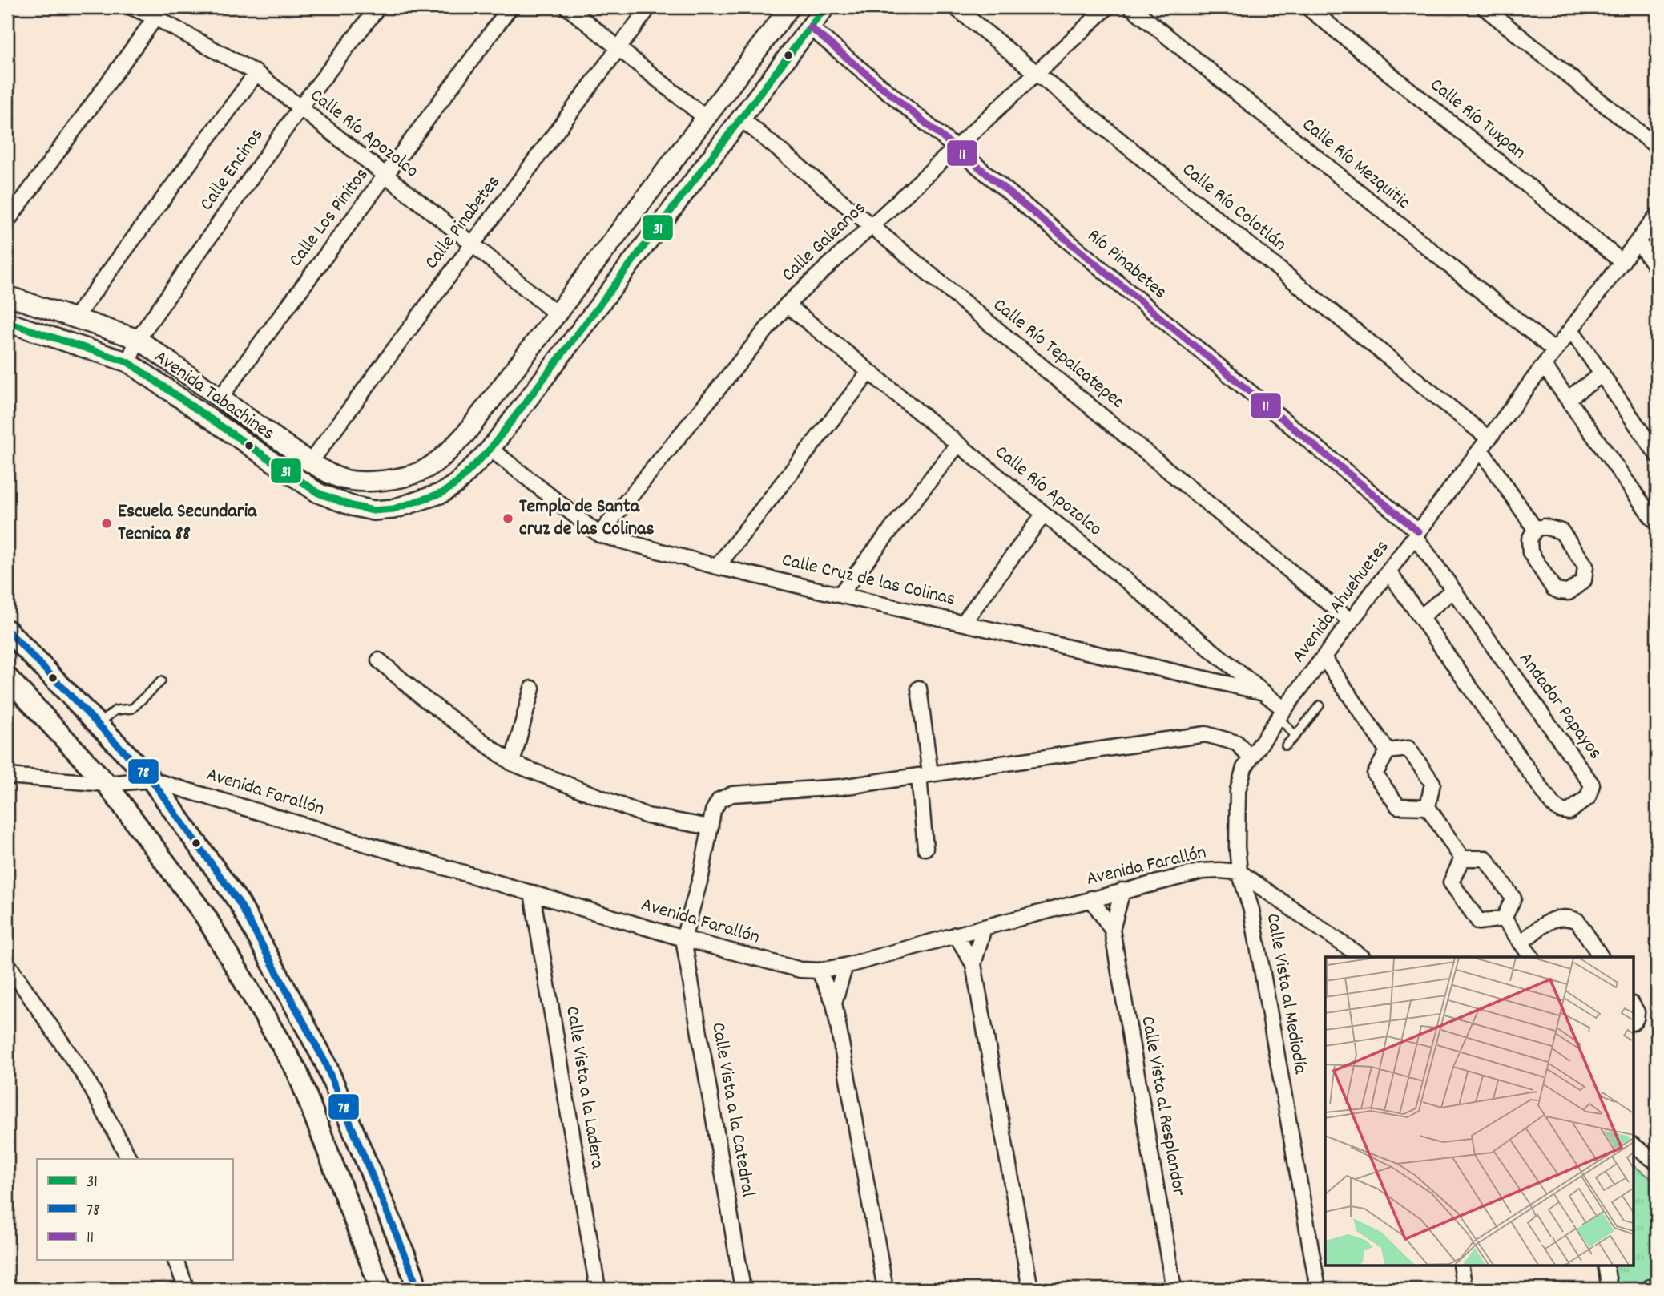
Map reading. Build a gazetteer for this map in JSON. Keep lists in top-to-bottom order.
{
  "streets": {
    "street": [
      "Calle Río Tuxpan",
      "Calle Río Apozolco",
      "Calle Río Mezquitic",
      "Calle Encinos",
      "Calle Río Colotlán",
      "Calle Los Pinitos",
      "Calle Pinabetes",
      "Calle Galeanos",
      "Río Pinabetes",
      "Calle Río Tepalcatepec",
      "Avenida Tabachines",
      "Calle Cruz de las Colinas",
      "Avenida Ahuehuetes",
      "Andador Papayos",
      "Avenida Farallón",
      "Calle Vista al Mediodía",
      "Calle Vista a la Ladera",
      "Calle Vista al Resplandor",
      "Calle Vista a la Catedral"
    ]
  },
  "crossings": [
    ["Calle Río Tuxpan", "Avenida Ahuehuetes"],
    ["Calle Río Apozolco", "Calle Encinos"],
    ["Calle Río Apozolco", "Calle Los Pinitos"],
    ["Calle Río Apozolco", "Calle Pinabetes"],
    ["Calle Río Apozolco", "Calle Galeanos"],
    ["Calle Río Apozolco", "Avenida Tabachines"],
    ["Calle Río Apozolco", "Calle Cruz de las Colinas"],
    ["Calle Río Apozolco", "Avenida Ahuehuetes"],
    ["Calle Río Mezquitic", "Avenida Ahuehuetes"],
    ["Calle Encinos", "Avenida Tabachines"],
    ["Calle Río Colotlán", "Calle Galeanos"],
    ["Calle Río Colotlán", "Avenida Ahuehuetes"],
    ["Calle Los Pinitos", "Avenida Tabachines"],
    ["Calle Pinabetes", "Avenida Tabachines"],
    ["Calle Galeanos", "Río Pinabetes"],
    ["Calle Galeanos", "Calle Río Tepalcatepec"],
    ["Calle Galeanos", "Calle Cruz de las Colinas"],
    ["Río Pinabetes", "Avenida Tabachines"],
    ["Río Pinabetes", "Avenida Ahuehuetes"],
    ["Río Pinabetes", "Andador Papayos"],
    ["Calle Río Tepalcatepec", "Avenida Tabachines"],
    ["Calle Río Tepalcatepec", "Avenida Ahuehuetes"],
    ["Avenida Tabachines", "Calle Cruz de las Colinas"],
    ["Avenida Ahuehuetes", "Andador Papayos"],
    ["Avenida Ahuehuetes", "Avenida Farallón"],
    ["Avenida Ahuehuetes", "Calle Vista al Mediodía"],
    ["Avenida Farallón", "Calle Vista al Mediodía"],
    ["Avenida Farallón", "Calle Vista a la Ladera"],
    ["Avenida Farallón", "Calle Vista al Resplandor"],
    ["Avenida Farallón", "Calle Vista a la Catedral"]
  ],
  "places": ["Templo de Santa cruz de las Colinas", "Escuela Secundaria Tecnica 88"],
  "lines": ["transit line 31", "transit line 11", "transit line 78"],
  "legend": ["31", "78", "11"]
}
